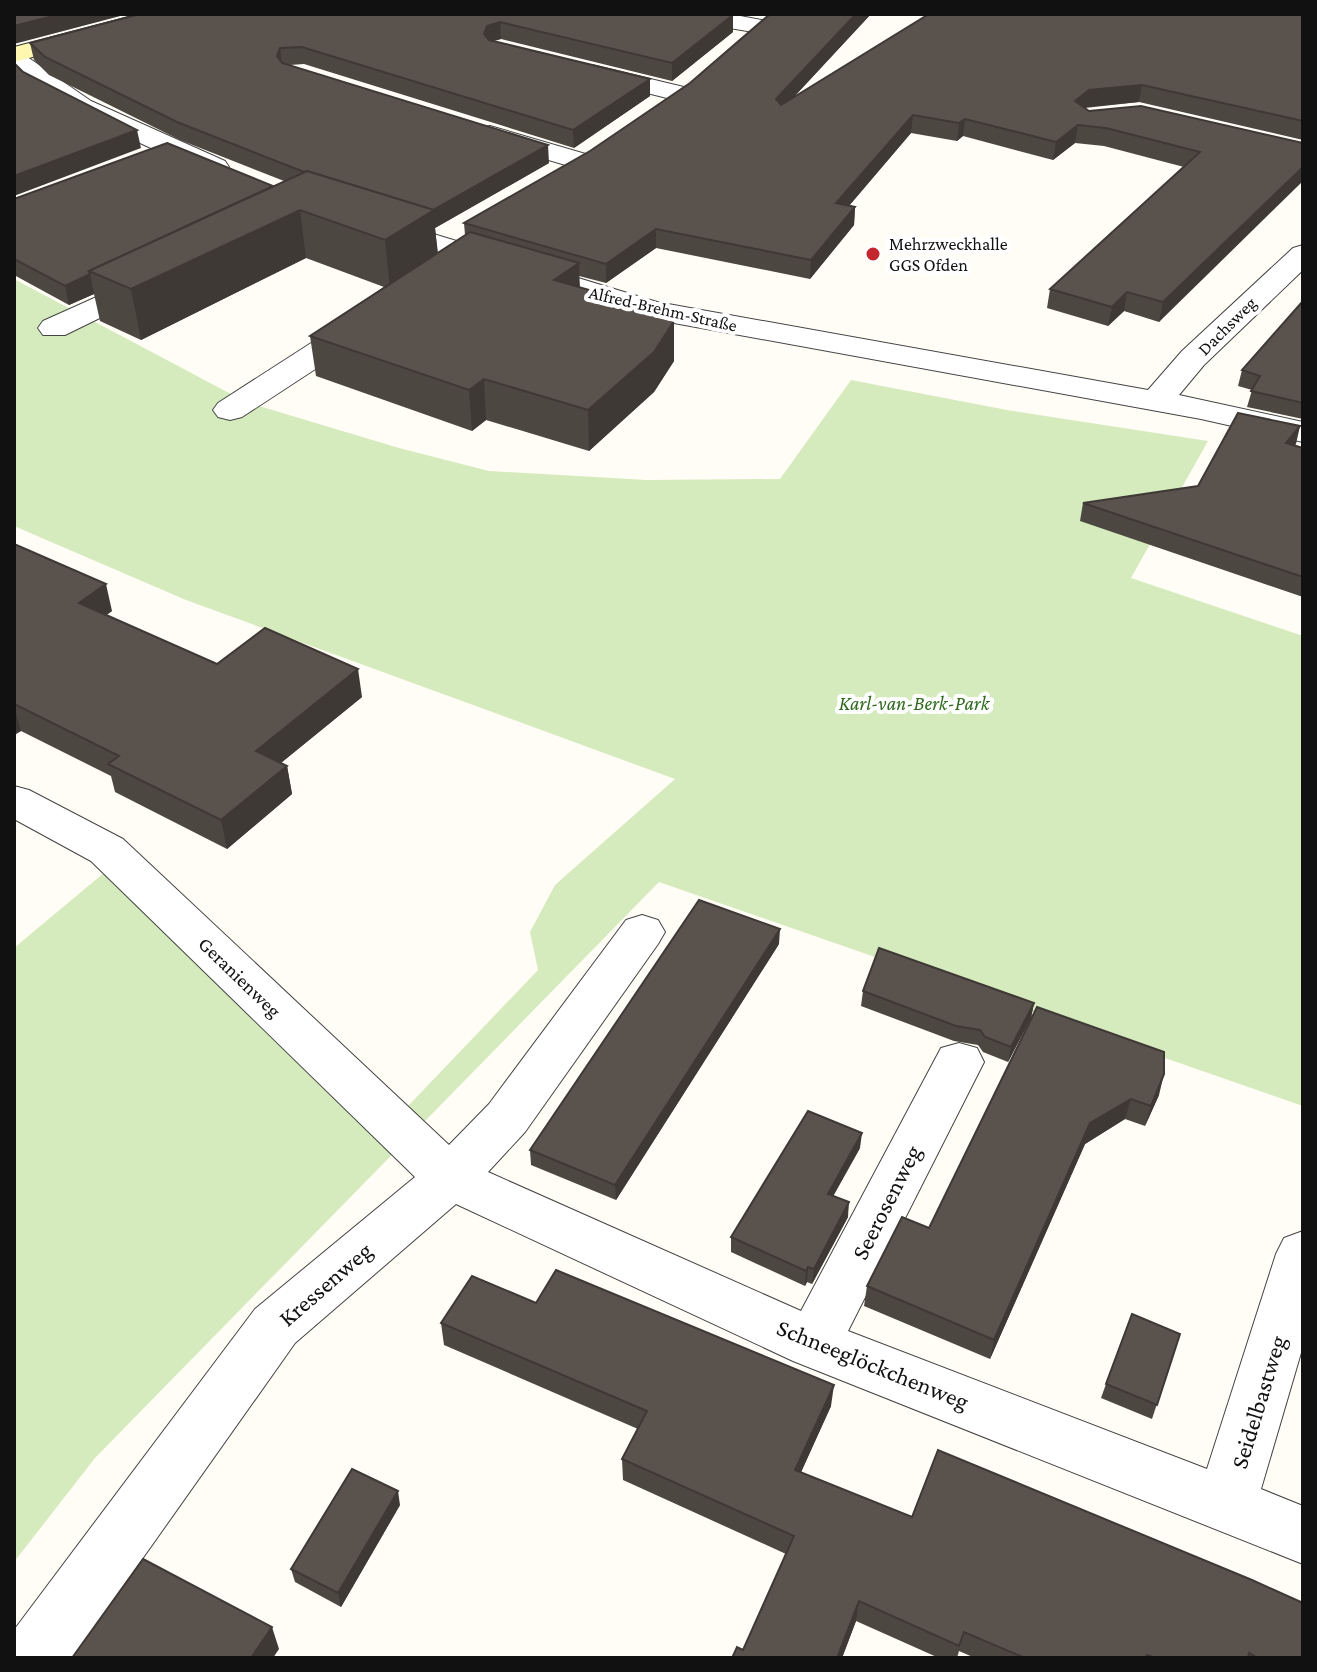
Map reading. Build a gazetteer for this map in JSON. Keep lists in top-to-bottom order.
{
  "streets": {
    "street": [
      "Alfred-Brehm-Straße",
      "Dachsweg",
      "Geranienweg",
      "Seerosenweg",
      "Kressenweg",
      "Schneeglöckchenweg",
      "Seidelbastweg"
    ]
  },
  "crossings": [
    ["Alfred-Brehm-Straße", "Dachsweg"],
    ["Geranienweg", "Kressenweg"],
    ["Geranienweg", "Schneeglöckchenweg"],
    ["Seerosenweg", "Schneeglöckchenweg"],
    ["Kressenweg", "Schneeglöckchenweg"],
    ["Schneeglöckchenweg", "Seidelbastweg"]
  ],
  "parks": ["Karl-van-Berk-Park"],
  "places": ["Mehrzweckhalle GGS Ofden"]
}
